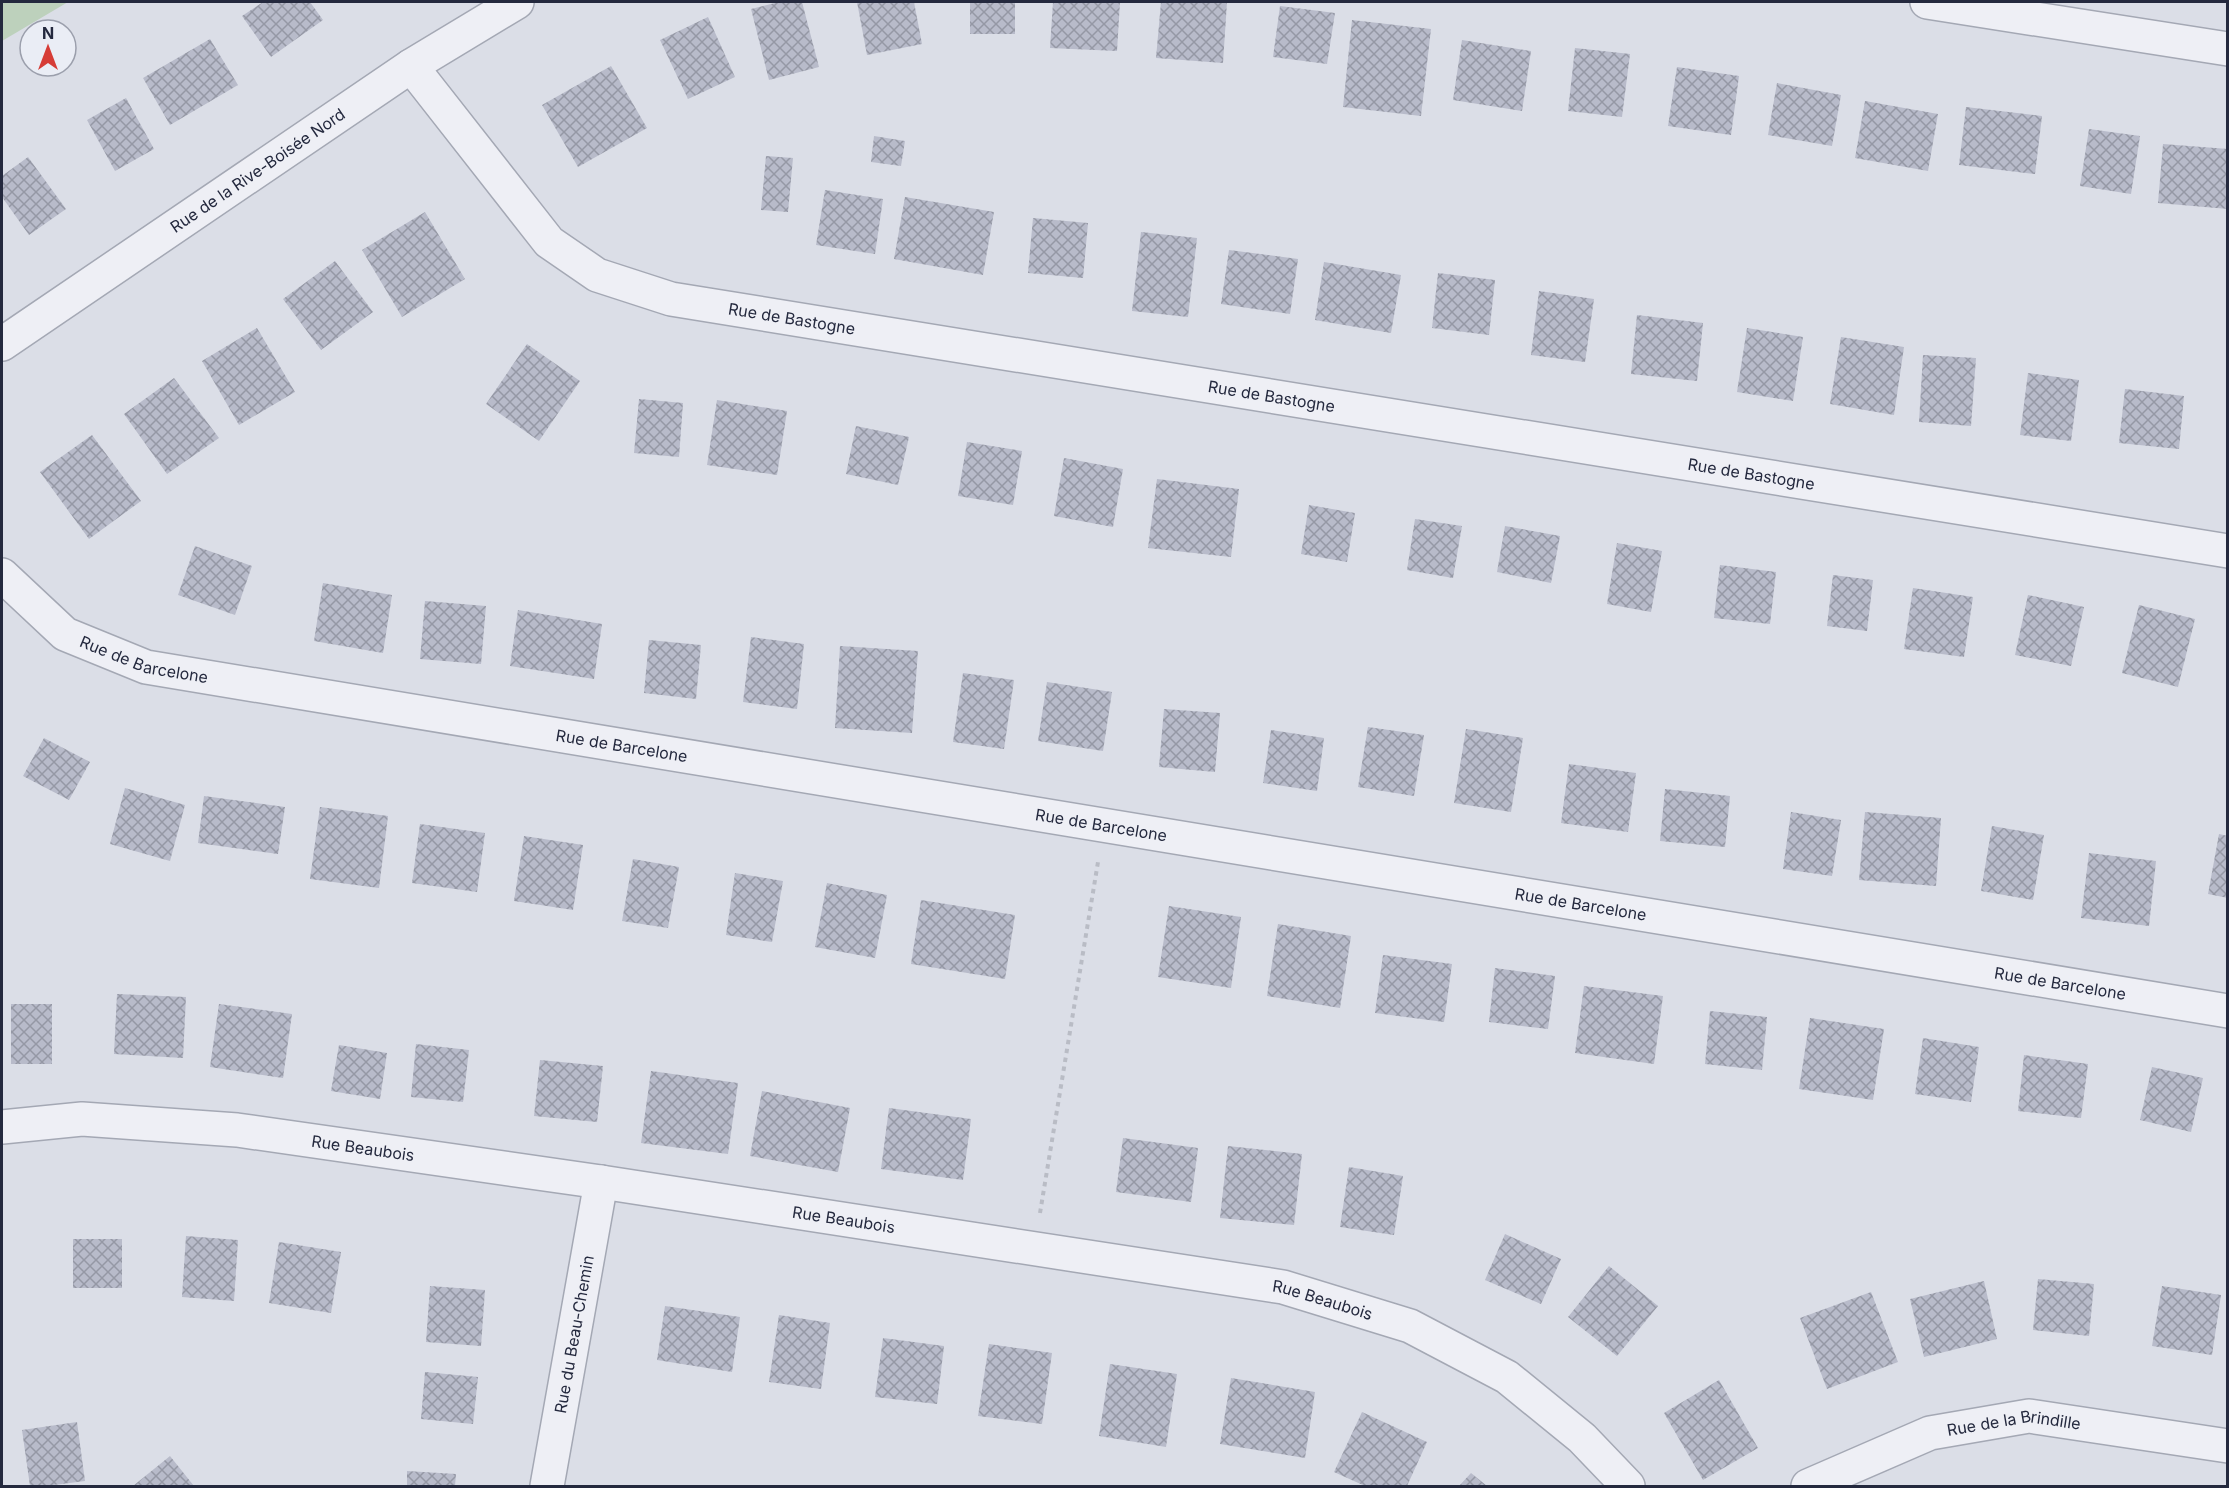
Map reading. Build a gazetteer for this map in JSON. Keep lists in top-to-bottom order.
{
  "streets": {
    "street": [
      "Rue de la Rive-Boisée Nord",
      "Rue de Bastogne",
      "Rue de Barcelone",
      "Rue Beaubois",
      "Rue du Beau-Chemin",
      "Rue de la Brindille"
    ]
  },
  "crossings": [
    ["Rue de la Rive-Boisée Nord", "Rue de Bastogne"],
    ["Rue Beaubois", "Rue du Beau-Chemin"]
  ],
  "north": "top"
}
